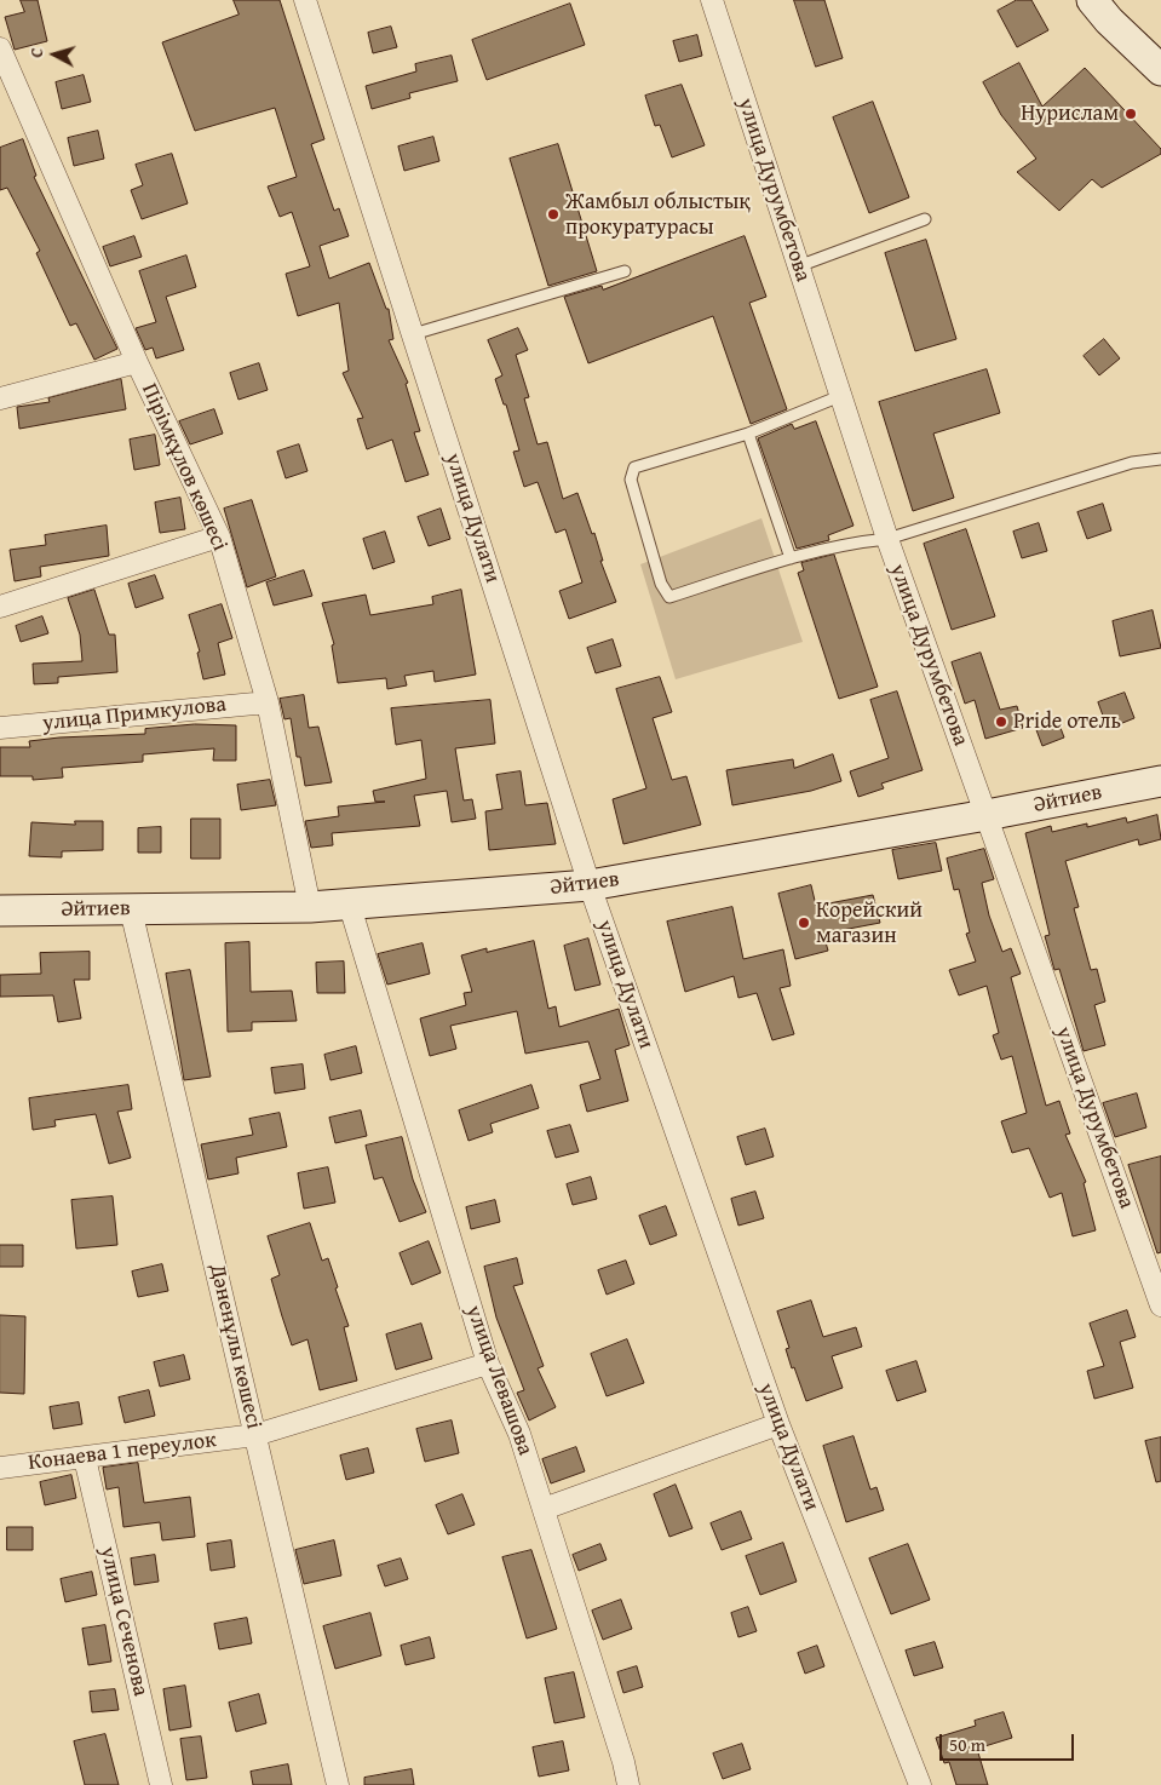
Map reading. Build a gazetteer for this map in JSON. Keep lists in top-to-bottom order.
{
  "streets": {
    "street": [
      "улица Дурумбетова",
      "Пірімқұлов көшесі",
      "улица Дулати",
      "улица Примкулова",
      "Әйтиев",
      "Дәненұлы көшесі",
      "улица Левашова",
      "Конаева 1 переулок",
      "улица Сеченова"
    ]
  },
  "crossings": [
    ["улица Дурумбетова", "Әйтиев"],
    ["Пірімқұлов көшесі", "улица Примкулова"],
    ["Пірімқұлов көшесі", "Әйтиев"],
    ["улица Дулати", "Әйтиев"],
    ["Әйтиев", "Дәненұлы көшесі"],
    ["Әйтиев", "улица Левашова"],
    ["Дәненұлы көшесі", "Конаева 1 переулок"],
    ["улица Левашова", "Конаева 1 переулок"],
    ["Конаева 1 переулок", "улица Сеченова"]
  ],
  "places": [
    "Нурислам",
    "Жамбыл облыстық прокуратурасы",
    "Pride отель",
    "Корейский магазин"
  ],
  "scale_bar": "50 m",
  "north": "left"
}
